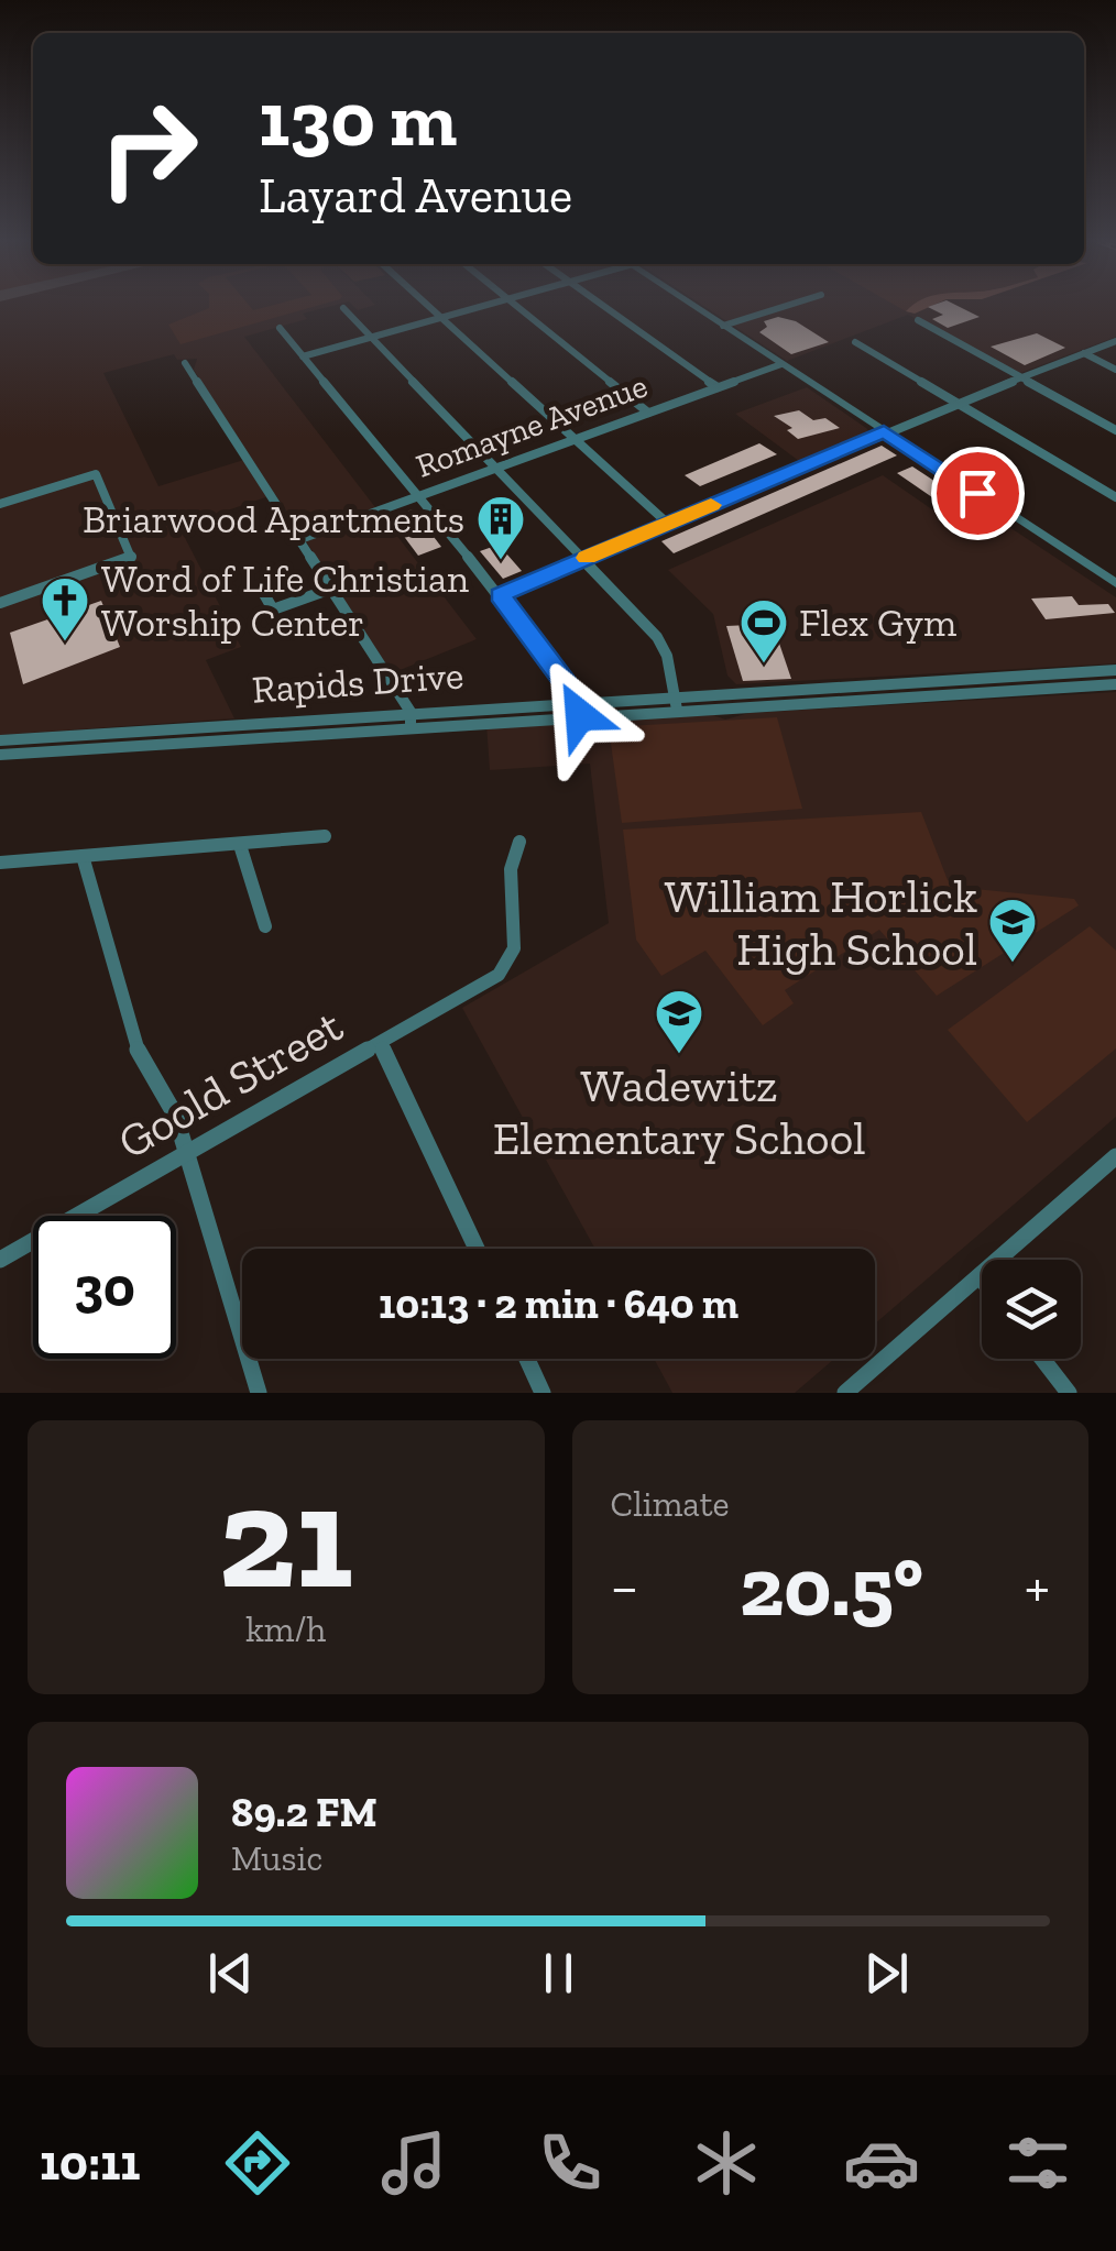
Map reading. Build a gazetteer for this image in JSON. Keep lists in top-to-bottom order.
{
  "streets": {
    "street": ["Romayne Avenue", "Rapids Drive", "Goold Street"]
  },
  "places": {
    "building": ["Briarwood Apartments"],
    "church": ["Word of Life Christian Worship Center"],
    "sports": ["Flex Gym"],
    "school or university": ["William Horlick High School", "Wadewitz Elementary School"]
  },
  "page": {
    "turn": ["130 m", "Layard Avenue"],
    "limit": "30",
    "trip": "10:13 · 2 min · 640 m",
    "tile": [
      ["21", "km/h"],
      "Climate"
    ],
    "heat": ["−", "20.5°", "+"],
    "song": ["89.2 FM", "Music"],
    "tabs": "10:11"
  }
}
